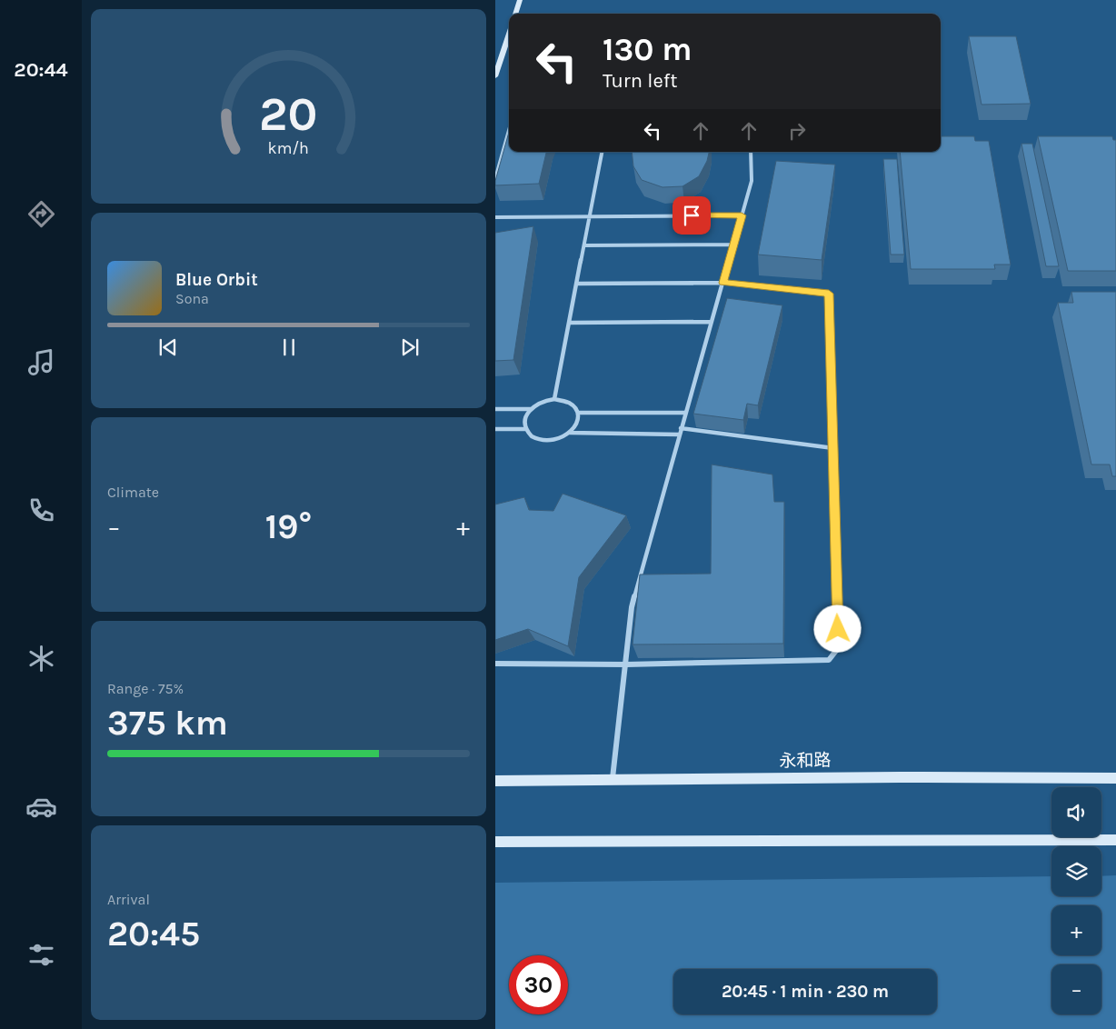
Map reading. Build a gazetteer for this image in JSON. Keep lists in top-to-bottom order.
{
  "streets": {
    "main road": ["永和路"]
  },
  "page": {
    "tabs": "20:44",
    "turn": ["130 m", "Turn left"],
    "song": ["Blue Orbit", "Sona"],
    "tile": [
      "Climate",
      ["Range · 75%", "375 km"],
      ["Arrival", "20:45"]
    ],
    "heat": ["−", "19°", "+"],
    "map_buttons": ["+", "−"],
    "limit": "30",
    "trip": "20:45 · 1 min · 230 m",
    "gauge": ["20", "km/h"]
  }
}
